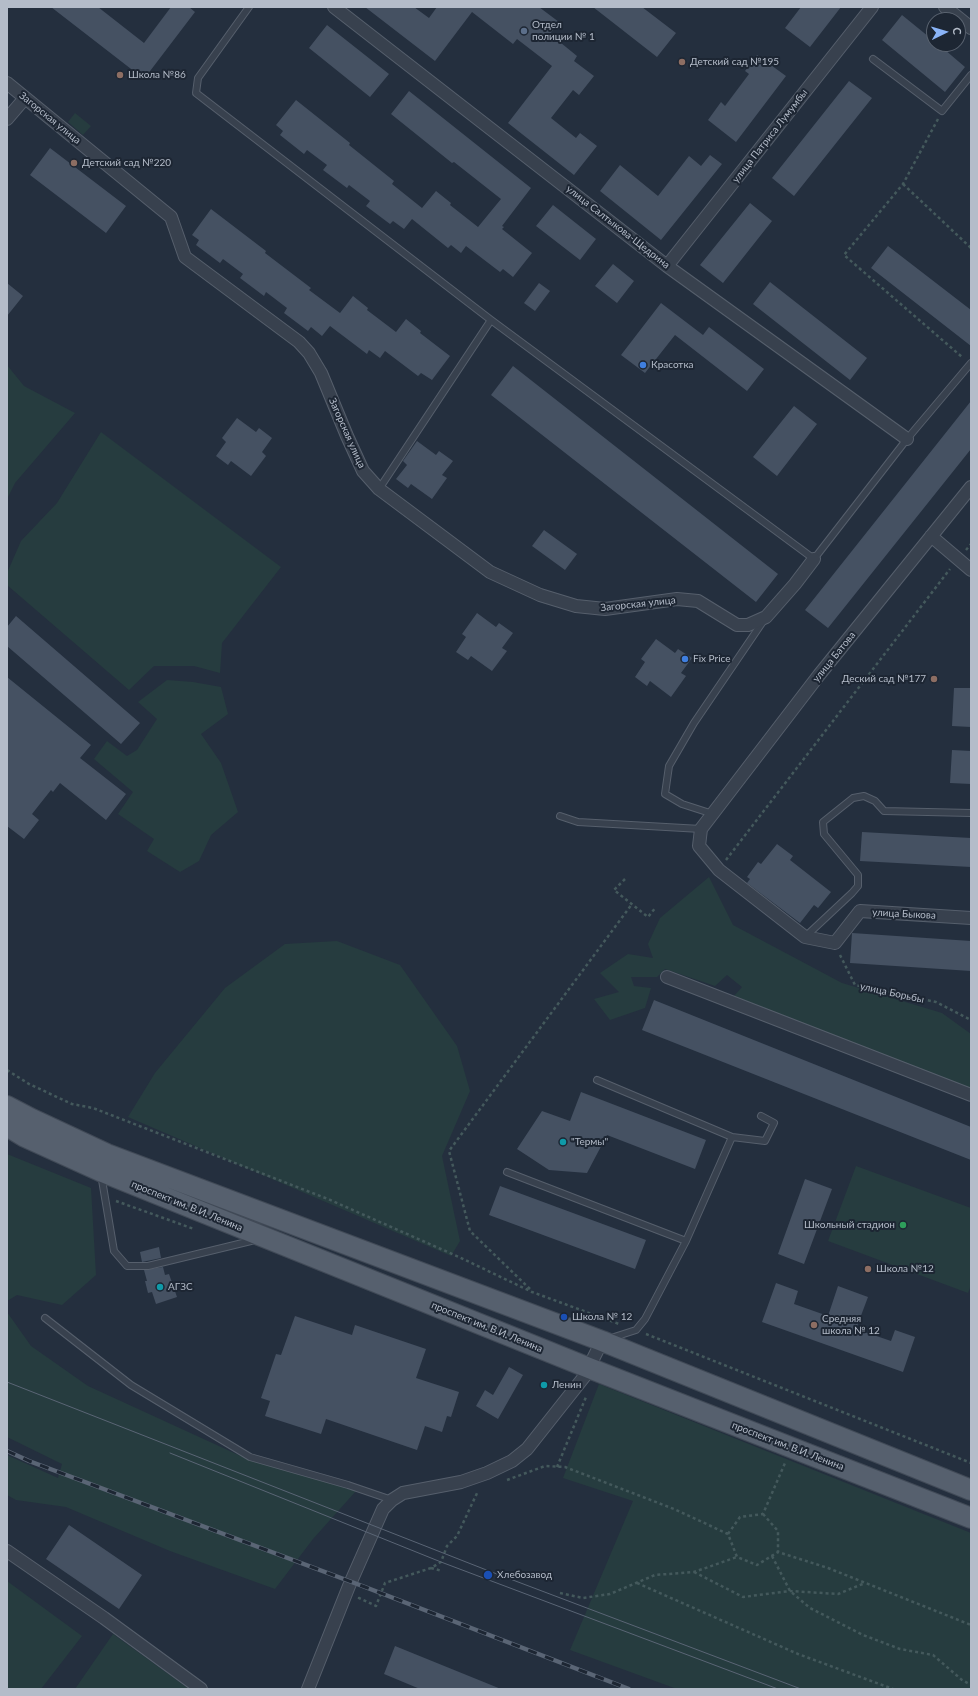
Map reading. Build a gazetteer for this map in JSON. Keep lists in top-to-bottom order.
{
  "streets": {
    "main road": ["проспект им. В.И. Ленина"],
    "street": [
      "Загорская улица",
      "улица Патриса Лумумбы",
      "улица Салтыкова-Щедрина",
      "улица Батова",
      "улица Быкова"
    ],
    "path": ["улица Борьбы"]
  },
  "crossings": [
    ["улица Патриса Лумумбы", "улица Салтыкова-Щедрина"],
    ["улица Быкова", "улица Борьбы"]
  ],
  "places": [
    "Отдел полиции № 1",
    "Детский сад №195",
    "Школа №86",
    "Детский сад №220",
    "Красотка",
    "Fix Price",
    "Деский сад №177",
    "\"Термы\"",
    "Школьный стадион",
    "Школа №12",
    "АГЗС",
    "Школа № 12",
    "Средняя школа № 12",
    "Ленин",
    "Хлебозавод"
  ],
  "north": "right"
}
